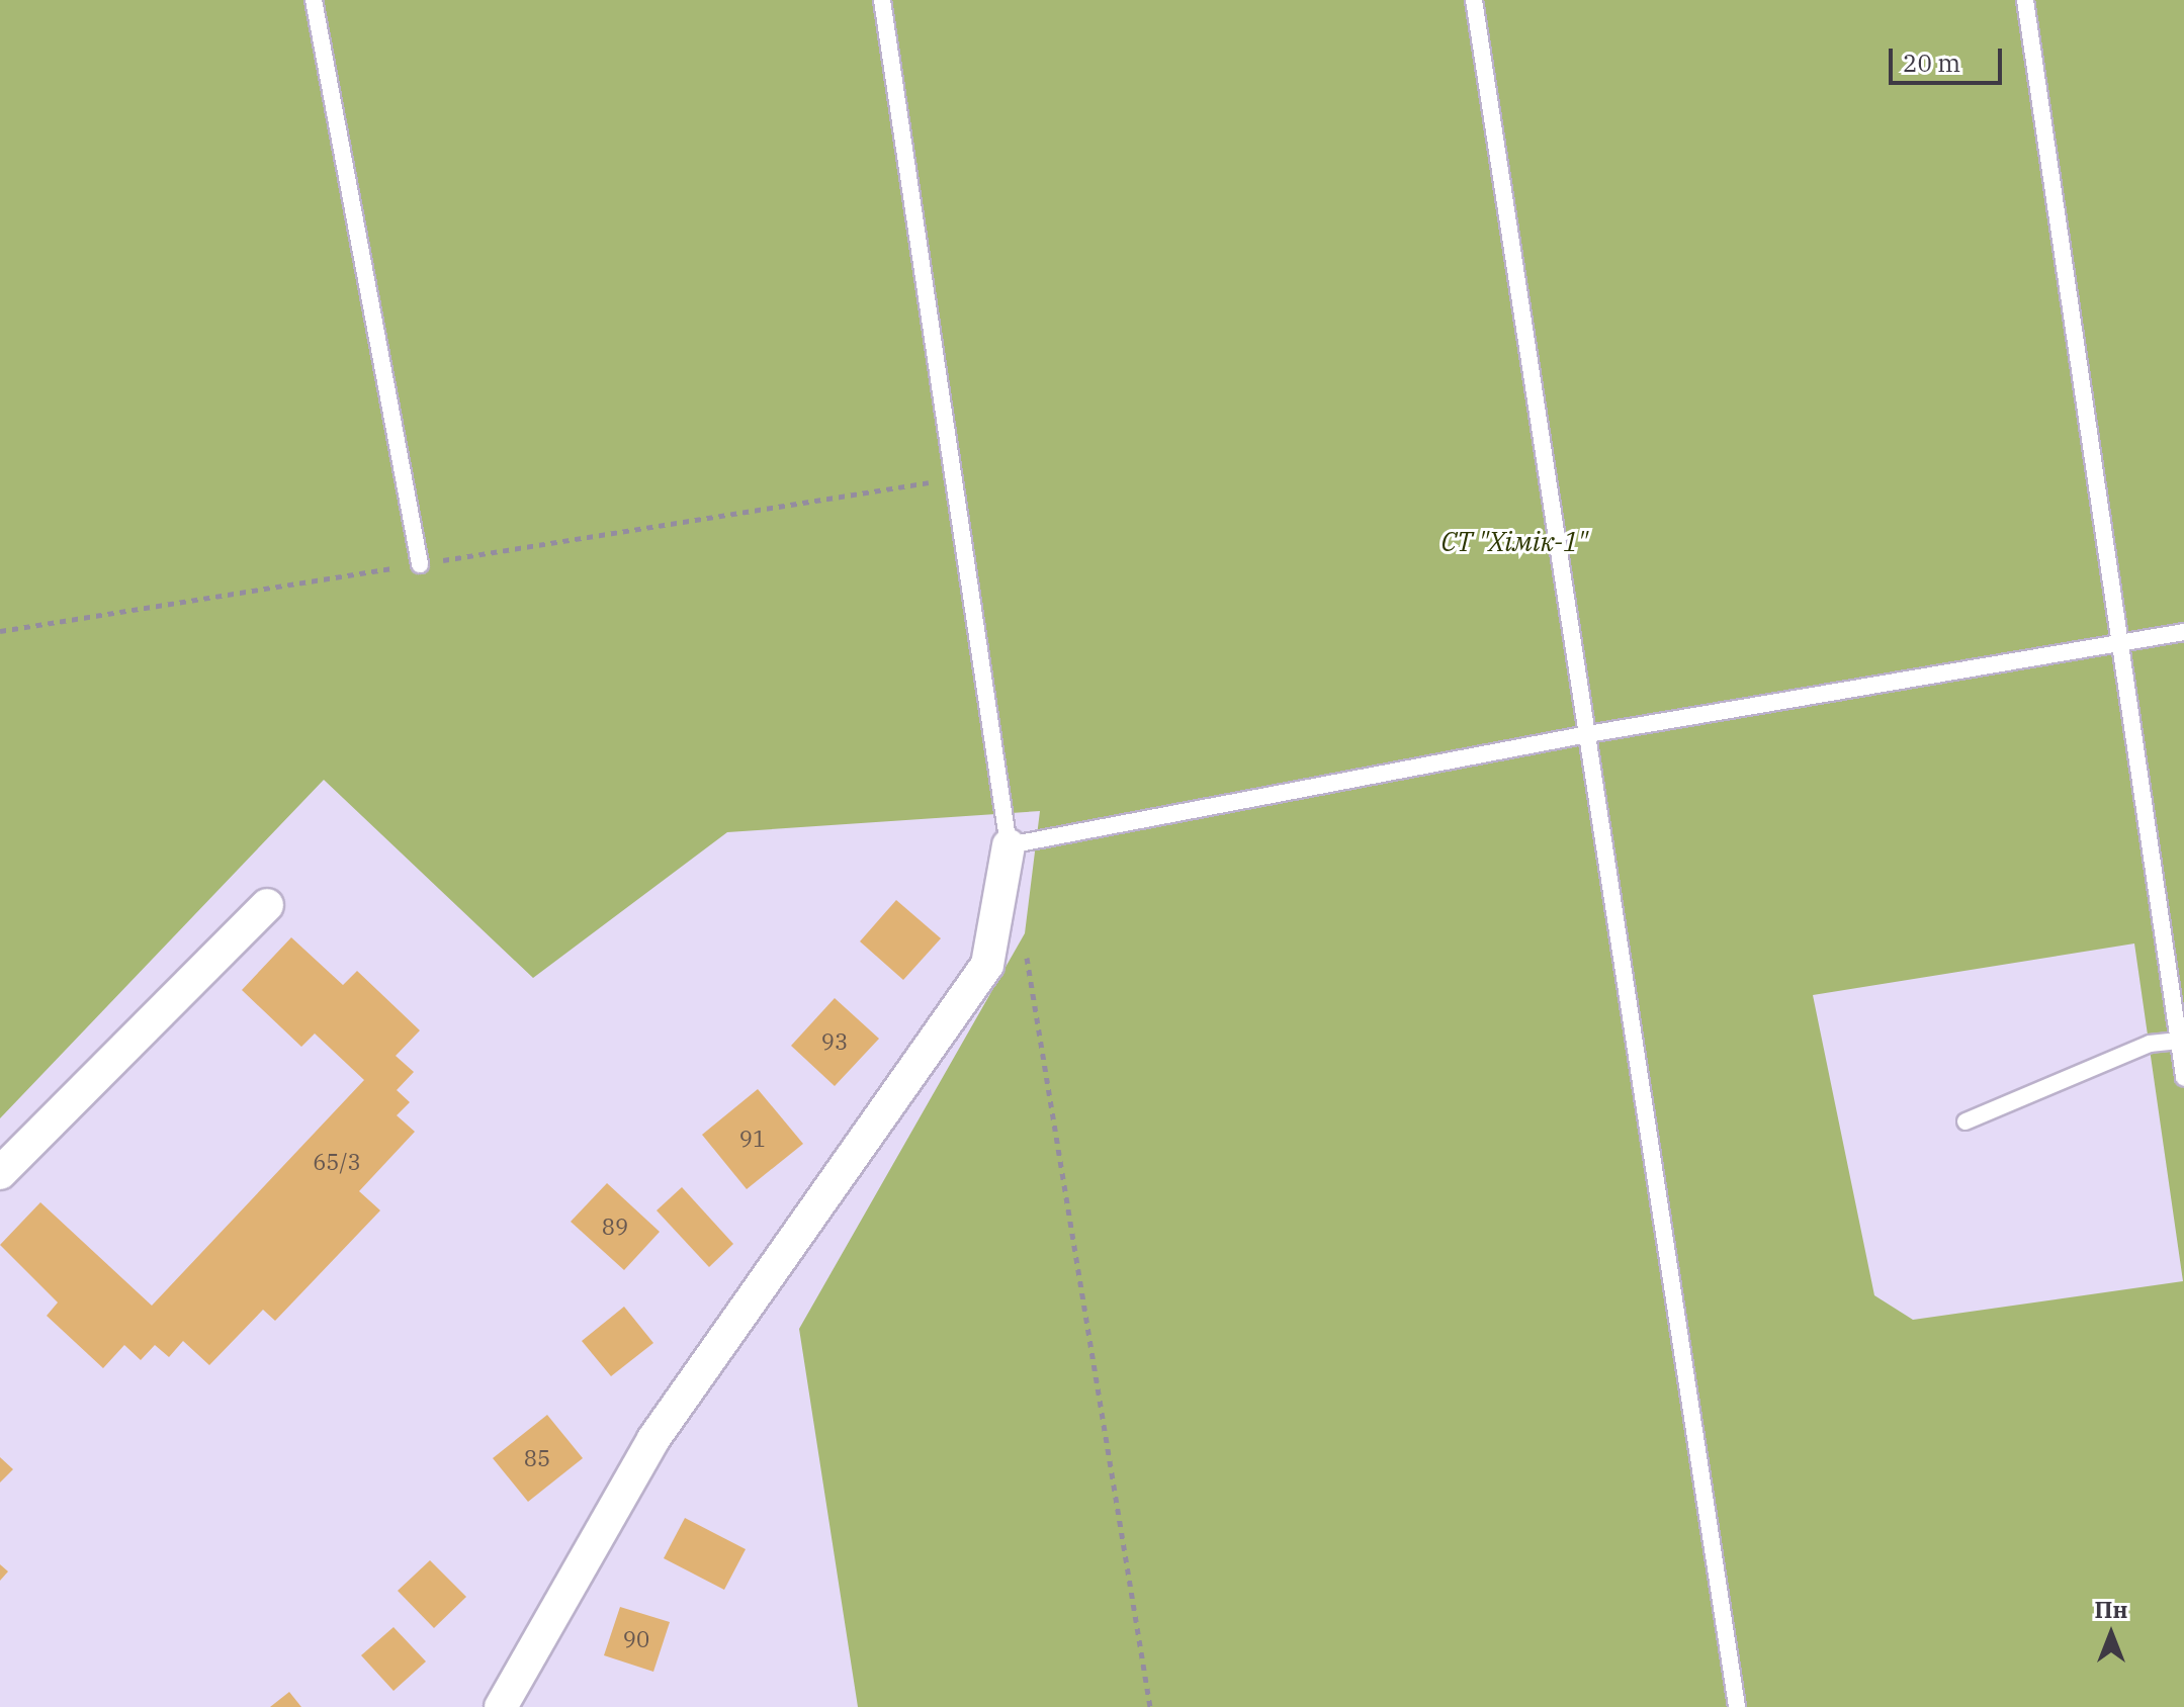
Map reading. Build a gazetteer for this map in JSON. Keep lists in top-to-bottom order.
{
  "parks": ["СТ \"Хімік-1\""],
  "house_numbers": [
    "93",
    "91",
    "65/3",
    "89",
    "85",
    "90"
  ],
  "scale_bar": "20 m",
  "north": "top"
}
